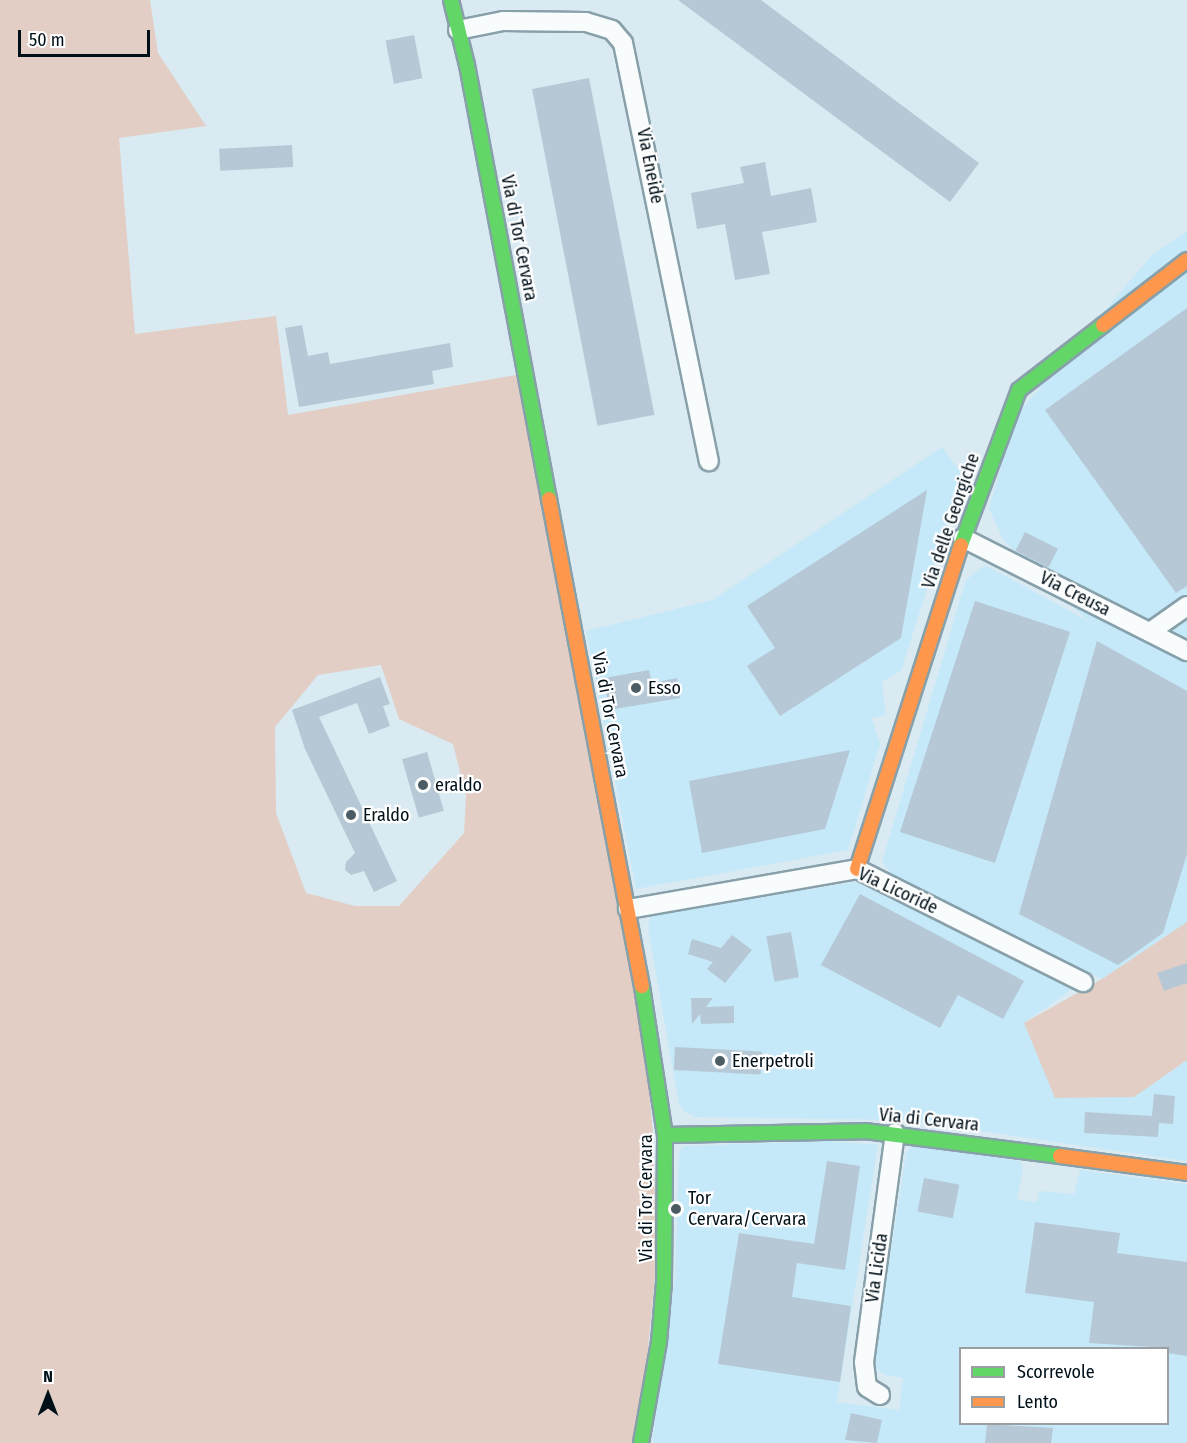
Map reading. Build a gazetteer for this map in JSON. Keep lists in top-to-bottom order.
{
  "streets": {
    "street": [
      "Via Eneide",
      "Via di Tor Cervara",
      "Via delle Georgiche",
      "Via Creusa",
      "Via Licoride",
      "Via di Cervara",
      "Via Licida"
    ]
  },
  "crossings": [
    ["Via Eneide", "Via di Tor Cervara"],
    ["Via di Tor Cervara", "Via Licoride"],
    ["Via di Tor Cervara", "Via di Cervara"],
    ["Via delle Georgiche", "Via Creusa"],
    ["Via delle Georgiche", "Via Licoride"],
    ["Via di Cervara", "Via Licida"]
  ],
  "places": [
    "Esso",
    "eraldo",
    "Eraldo",
    "Enerpetroli",
    "Tor Cervara/Cervara"
  ],
  "legend": ["Scorrevole", "Lento"],
  "scale_bar": "50 m",
  "north": "top"
}
